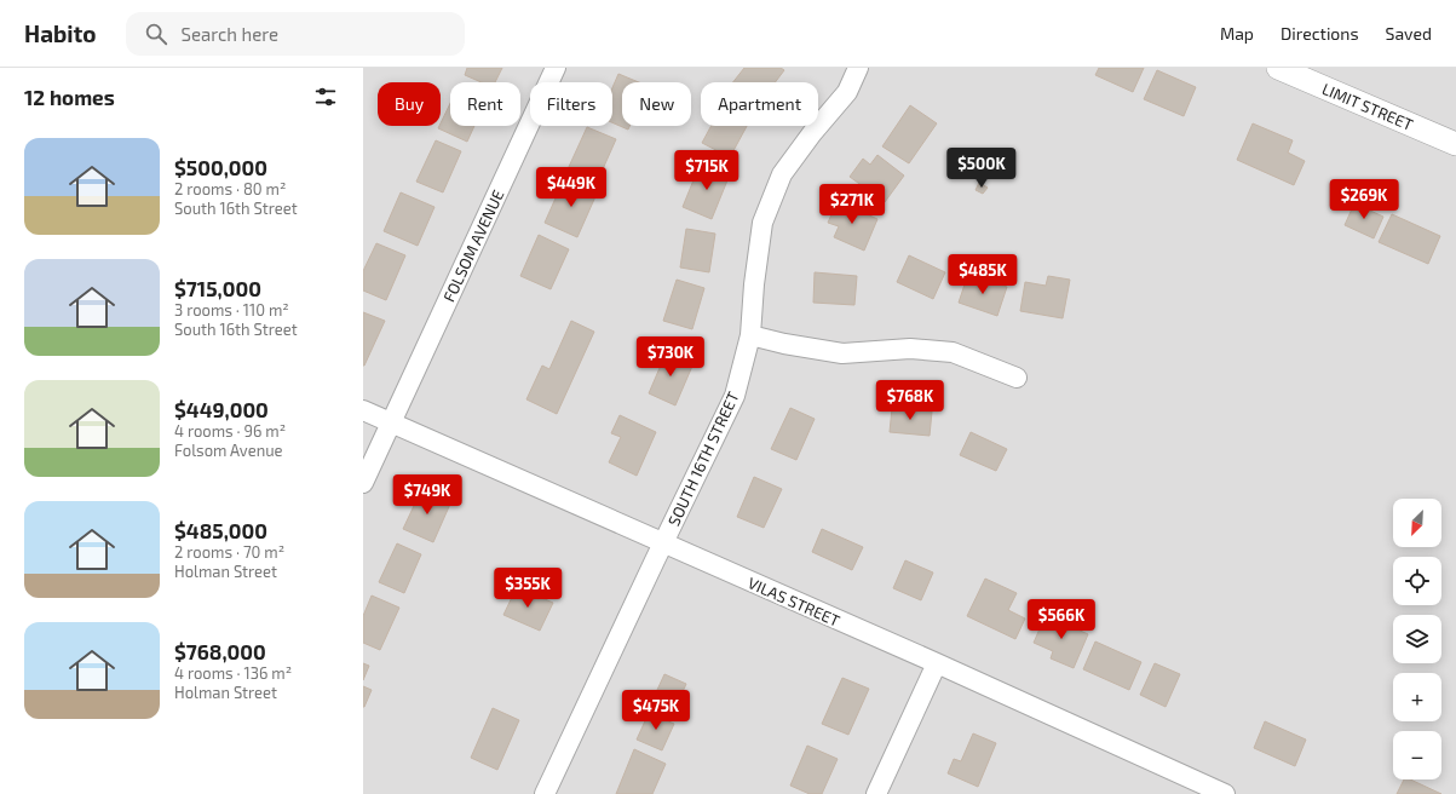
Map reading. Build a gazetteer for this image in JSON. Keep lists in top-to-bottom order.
{
  "streets": {
    "street": [
      "LIMIT STREET",
      "FOLSOM AVENUE",
      "SOUTH 16TH STREET",
      "VILAS STREET"
    ]
  },
  "crossings": [
    ["FOLSOM AVENUE", "VILAS STREET"],
    ["SOUTH 16TH STREET", "VILAS STREET"]
  ],
  "north": "bottom left",
  "page": {
    "header": "Habito",
    "search": "Search here",
    "nav": ["Map", "Directions", "Saved"],
    "heading": "12 homes",
    "chip": [
      "Buy",
      "Rent",
      "Filters",
      "New",
      "Apartment"
    ],
    "list": [
      {
        "name": "$500,000",
        "note": "2 rooms · 80 m² · South 16th Street"
      },
      {
        "name": "$715,000",
        "note": "3 rooms · 110 m² · South 16th Street"
      },
      {
        "name": "$449,000",
        "note": "4 rooms · 96 m² · Folsom Avenue"
      },
      {
        "name": "$485,000",
        "note": "2 rooms · 70 m² · Holman Street"
      },
      {
        "name": "$768,000",
        "note": "4 rooms · 136 m² · Holman Street"
      }
    ],
    "price": [
      "$500K",
      "$715K",
      "$449K",
      "$269K",
      "$271K",
      "$485K",
      "$730K",
      "$768K",
      "$749K",
      "$355K",
      "$566K",
      "$475K"
    ],
    "map_buttons": ["+", "−"]
  }
}
